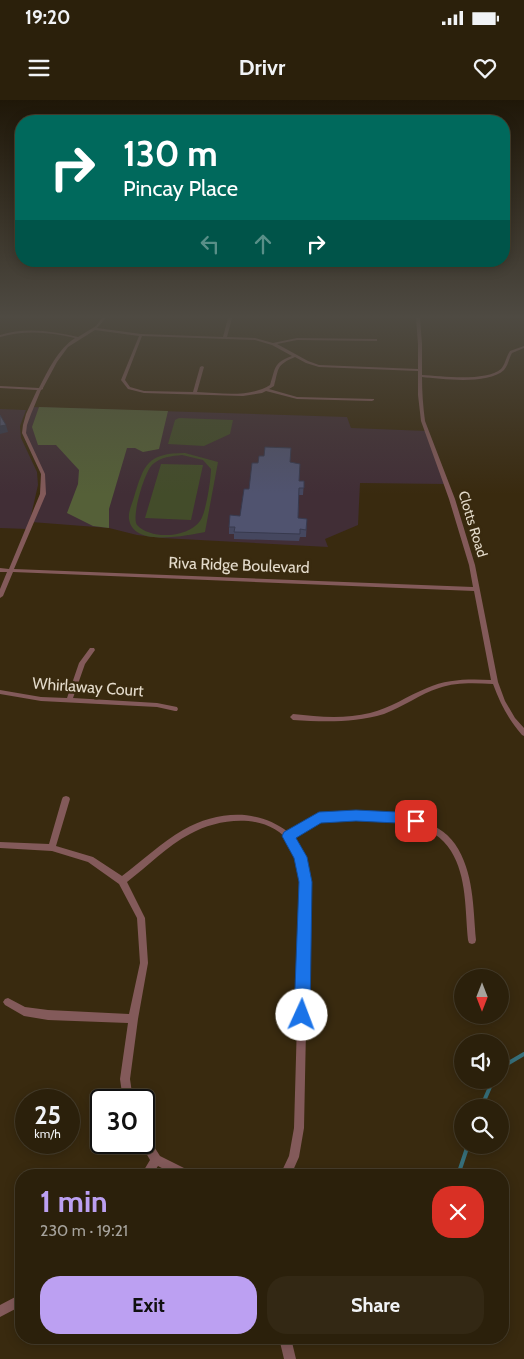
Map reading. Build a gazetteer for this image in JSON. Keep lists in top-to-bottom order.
{
  "streets": {
    "street": ["Clotts Road", "Riva Ridge Boulevard", "Whirlaway Court"]
  },
  "crossings": [
    ["Clotts Road", "Riva Ridge Boulevard"]
  ],
  "north": "bottom",
  "page": {
    "status": "19:20",
    "header": "Drivr",
    "turn": ["130 m", "Pincay Place"],
    "speed": "25 km/h",
    "limit": "30",
    "heading": ["1 min", "230 m · 19:21"],
    "buttons": ["Exit", "Share"]
  }
}
